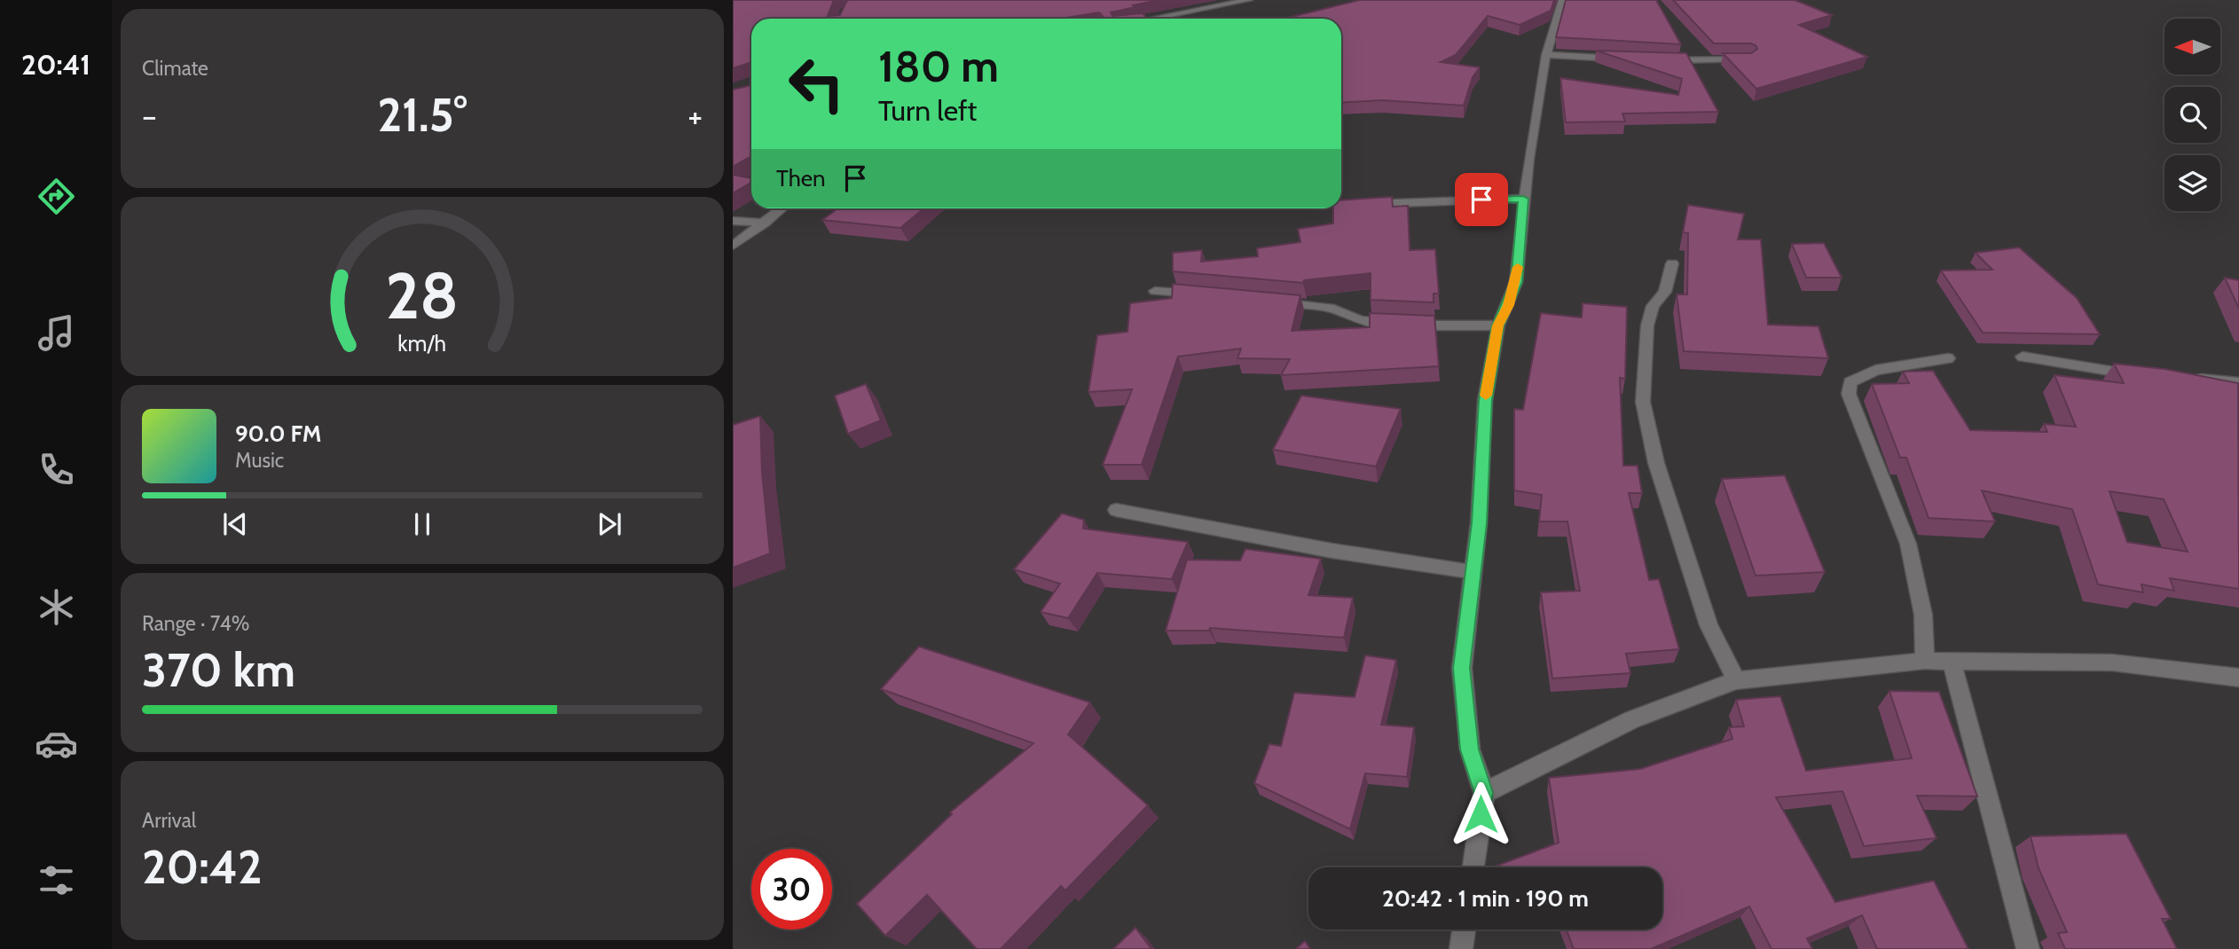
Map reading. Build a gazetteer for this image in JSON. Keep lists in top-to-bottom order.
{
  "north": "left",
  "page": {
    "tabs": "20:41",
    "tile": [
      "Climate",
      ["Range · 74%", "370 km"],
      ["Arrival", "20:42"]
    ],
    "turn": ["180 m", "Turn left"],
    "heat": ["−", "21.5°", "+"],
    "then": "Then",
    "song": ["90.0 FM", "Music"],
    "limit": "30",
    "trip": "20:42 · 1 min · 190 m",
    "gauge": ["28", "km/h"]
  }
}
